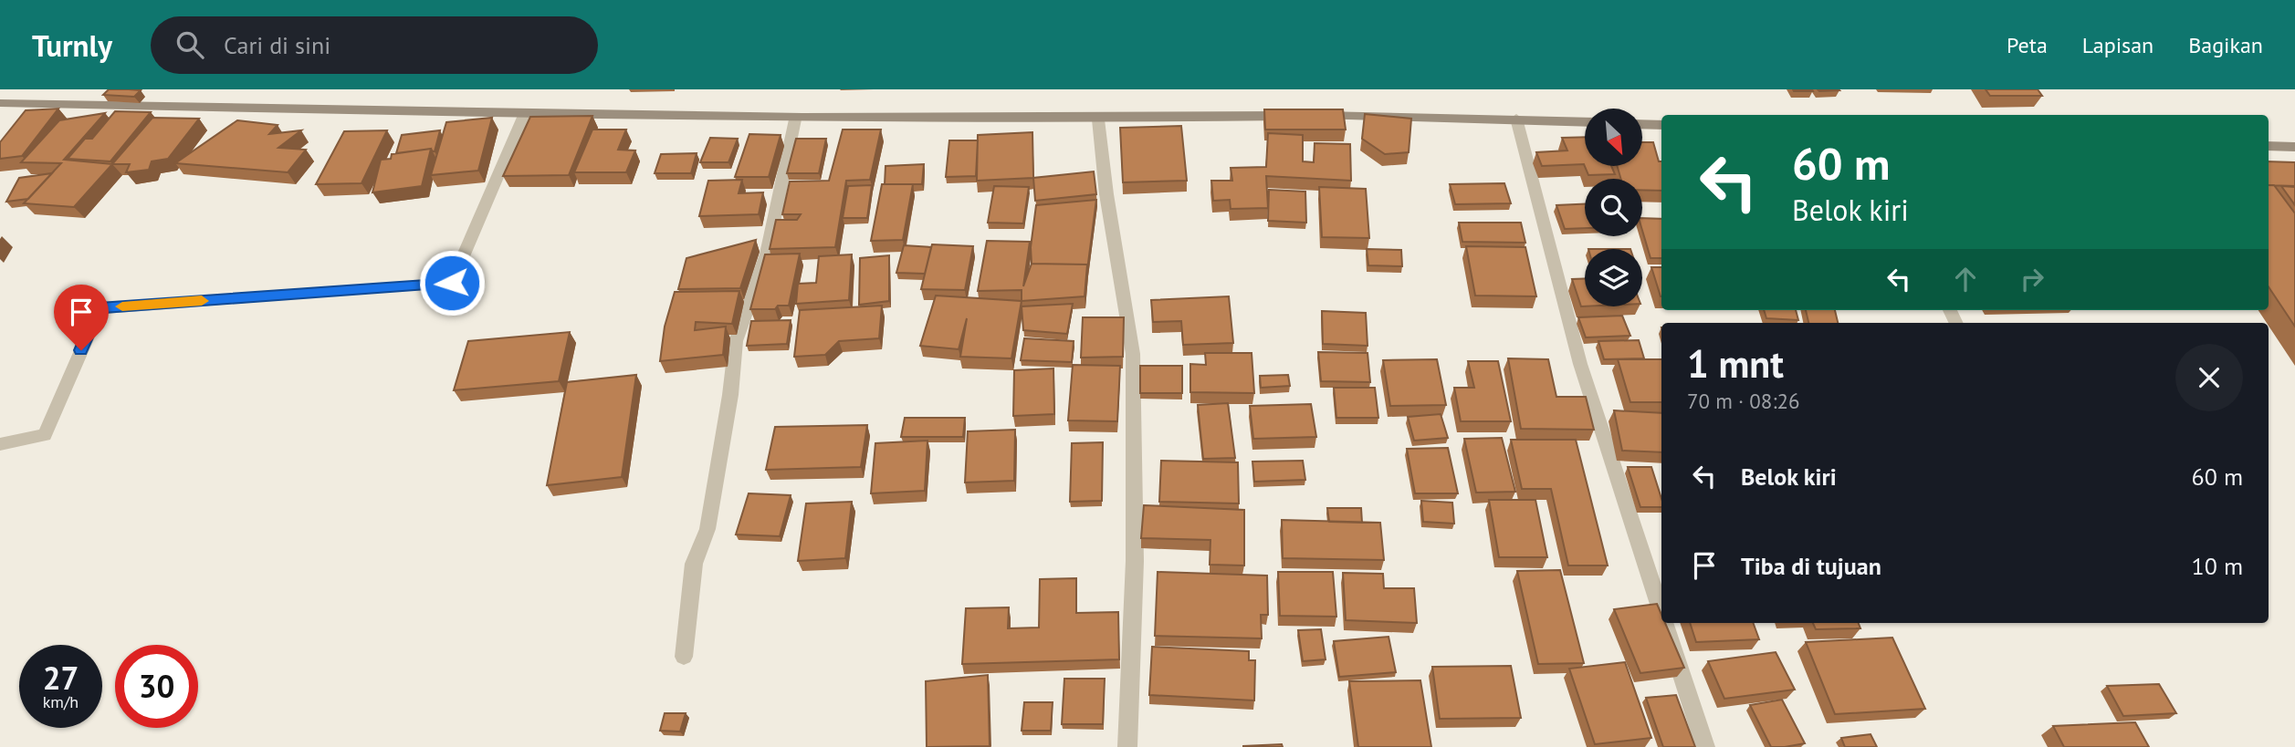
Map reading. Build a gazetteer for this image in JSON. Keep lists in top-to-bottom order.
{
  "north": "bottom right",
  "page": {
    "header": "Turnly",
    "search": "Cari di sini",
    "nav": ["Peta", "Lapisan", "Bagikan"],
    "turn": ["60 m", "Belok kiri"],
    "heading": ["1 mnt", "70 m · 08:26"],
    "list": [
      {
        "name": "Belok kiri",
        "value": "60 m"
      },
      {
        "name": "Tiba di tujuan",
        "value": "10 m"
      }
    ],
    "speed": "27 km/h",
    "limit": "30"
  }
}
